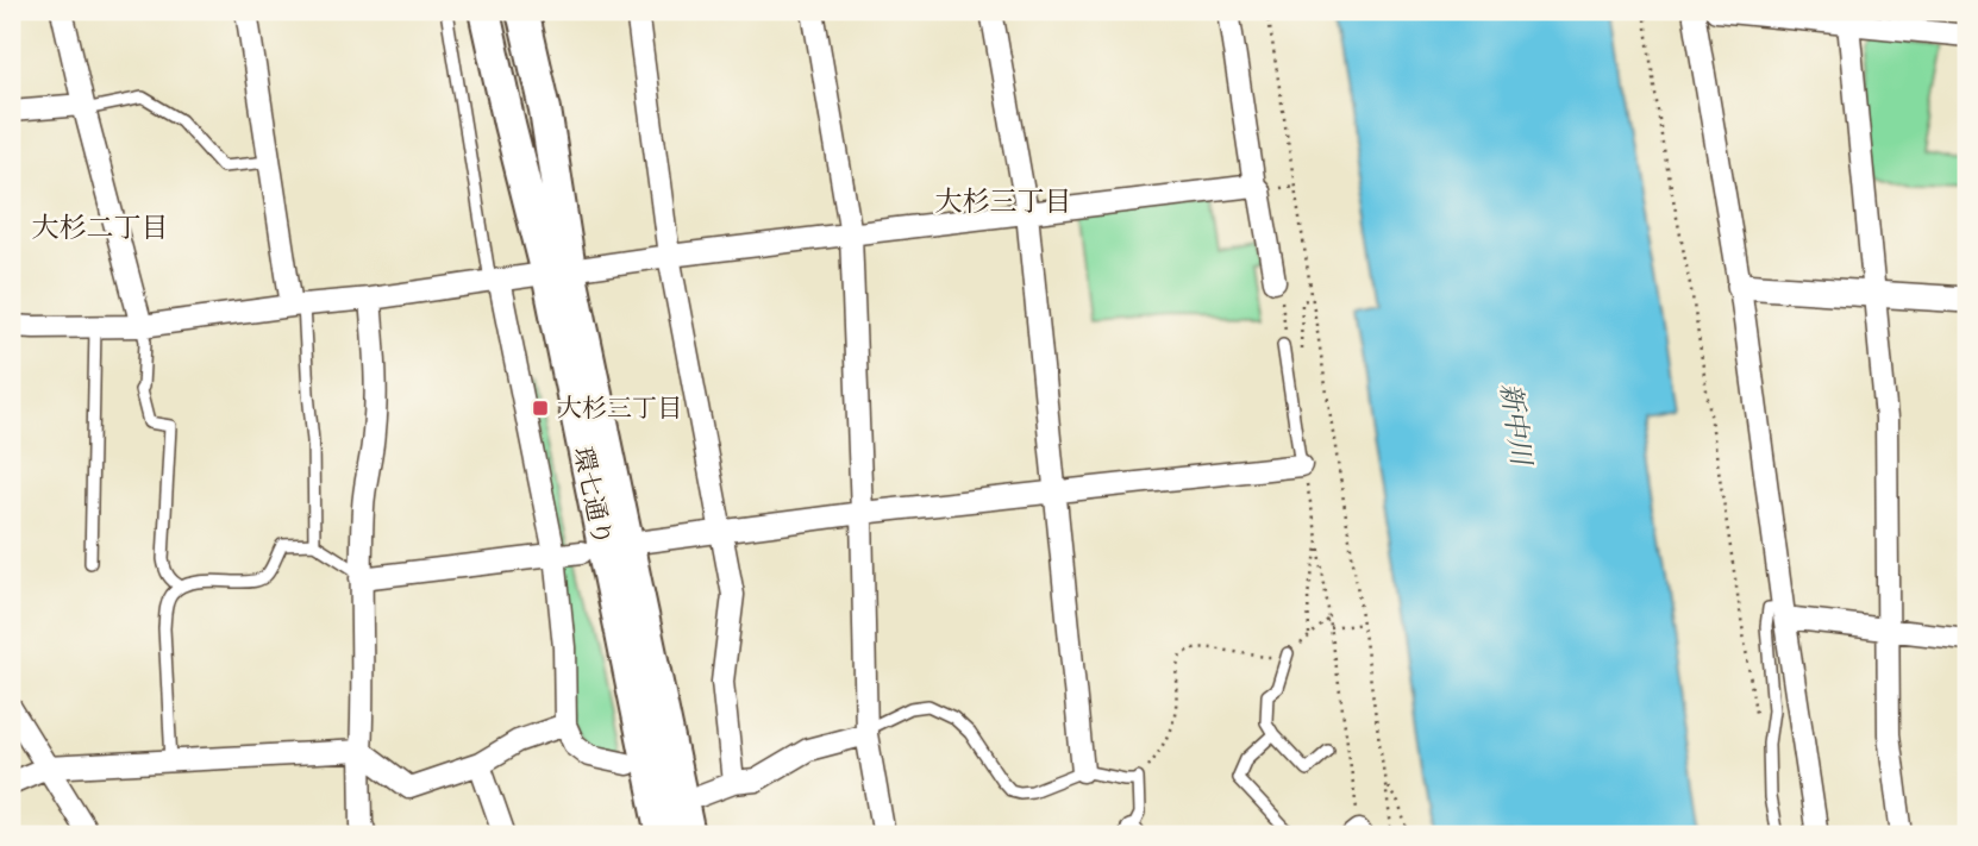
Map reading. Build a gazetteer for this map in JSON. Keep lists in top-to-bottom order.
{
  "streets": {
    "main road": ["環七通り"]
  },
  "districts": ["大杉三丁目", "大杉二丁目"],
  "water": ["新中川"],
  "places": {
    "transit": ["大杉三丁目"]
  }
}
